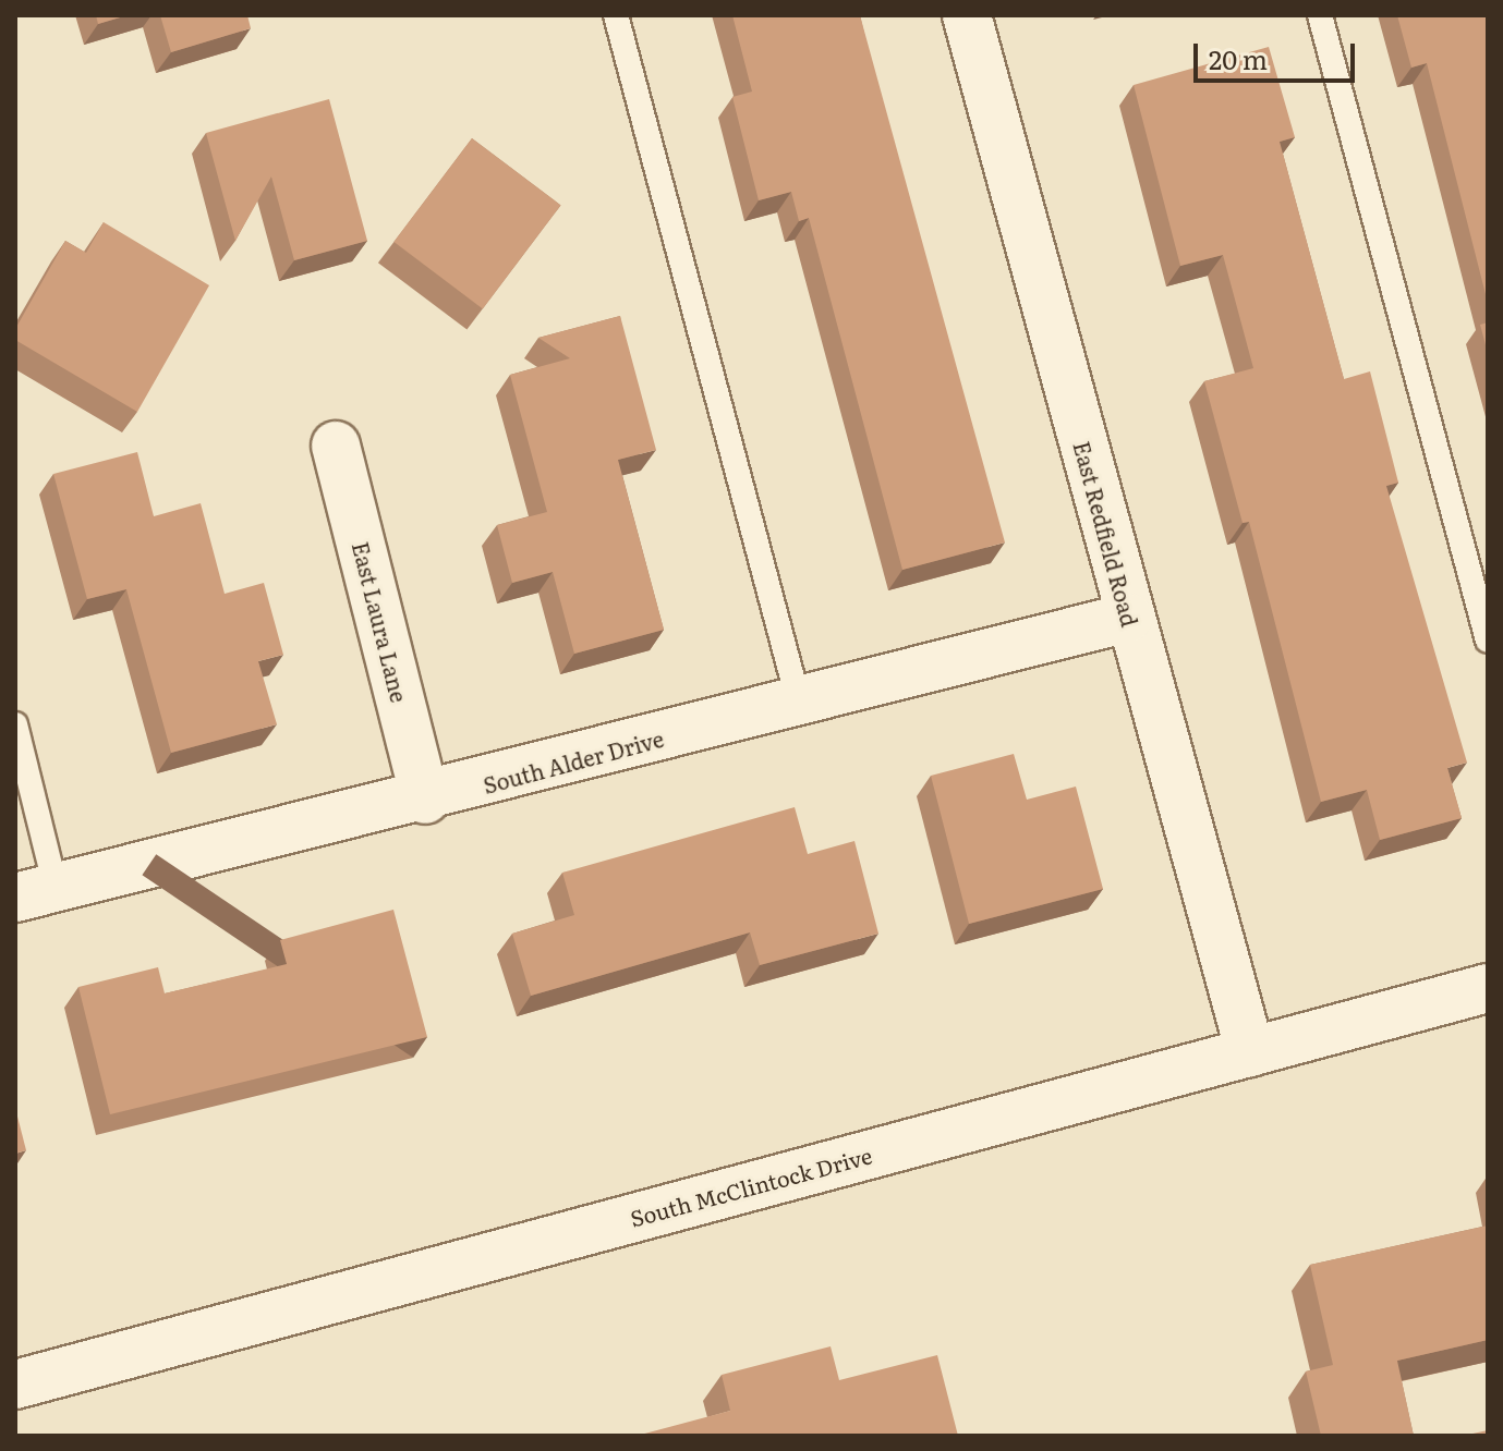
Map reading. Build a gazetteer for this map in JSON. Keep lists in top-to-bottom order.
{
  "streets": {
    "street": [
      "East Redfield Road",
      "East Laura Lane",
      "South Alder Drive",
      "South McClintock Drive"
    ]
  },
  "crossings": [
    ["East Redfield Road", "South Alder Drive"],
    ["East Redfield Road", "South McClintock Drive"],
    ["East Laura Lane", "South Alder Drive"]
  ],
  "scale_bar": "20 m"
}
